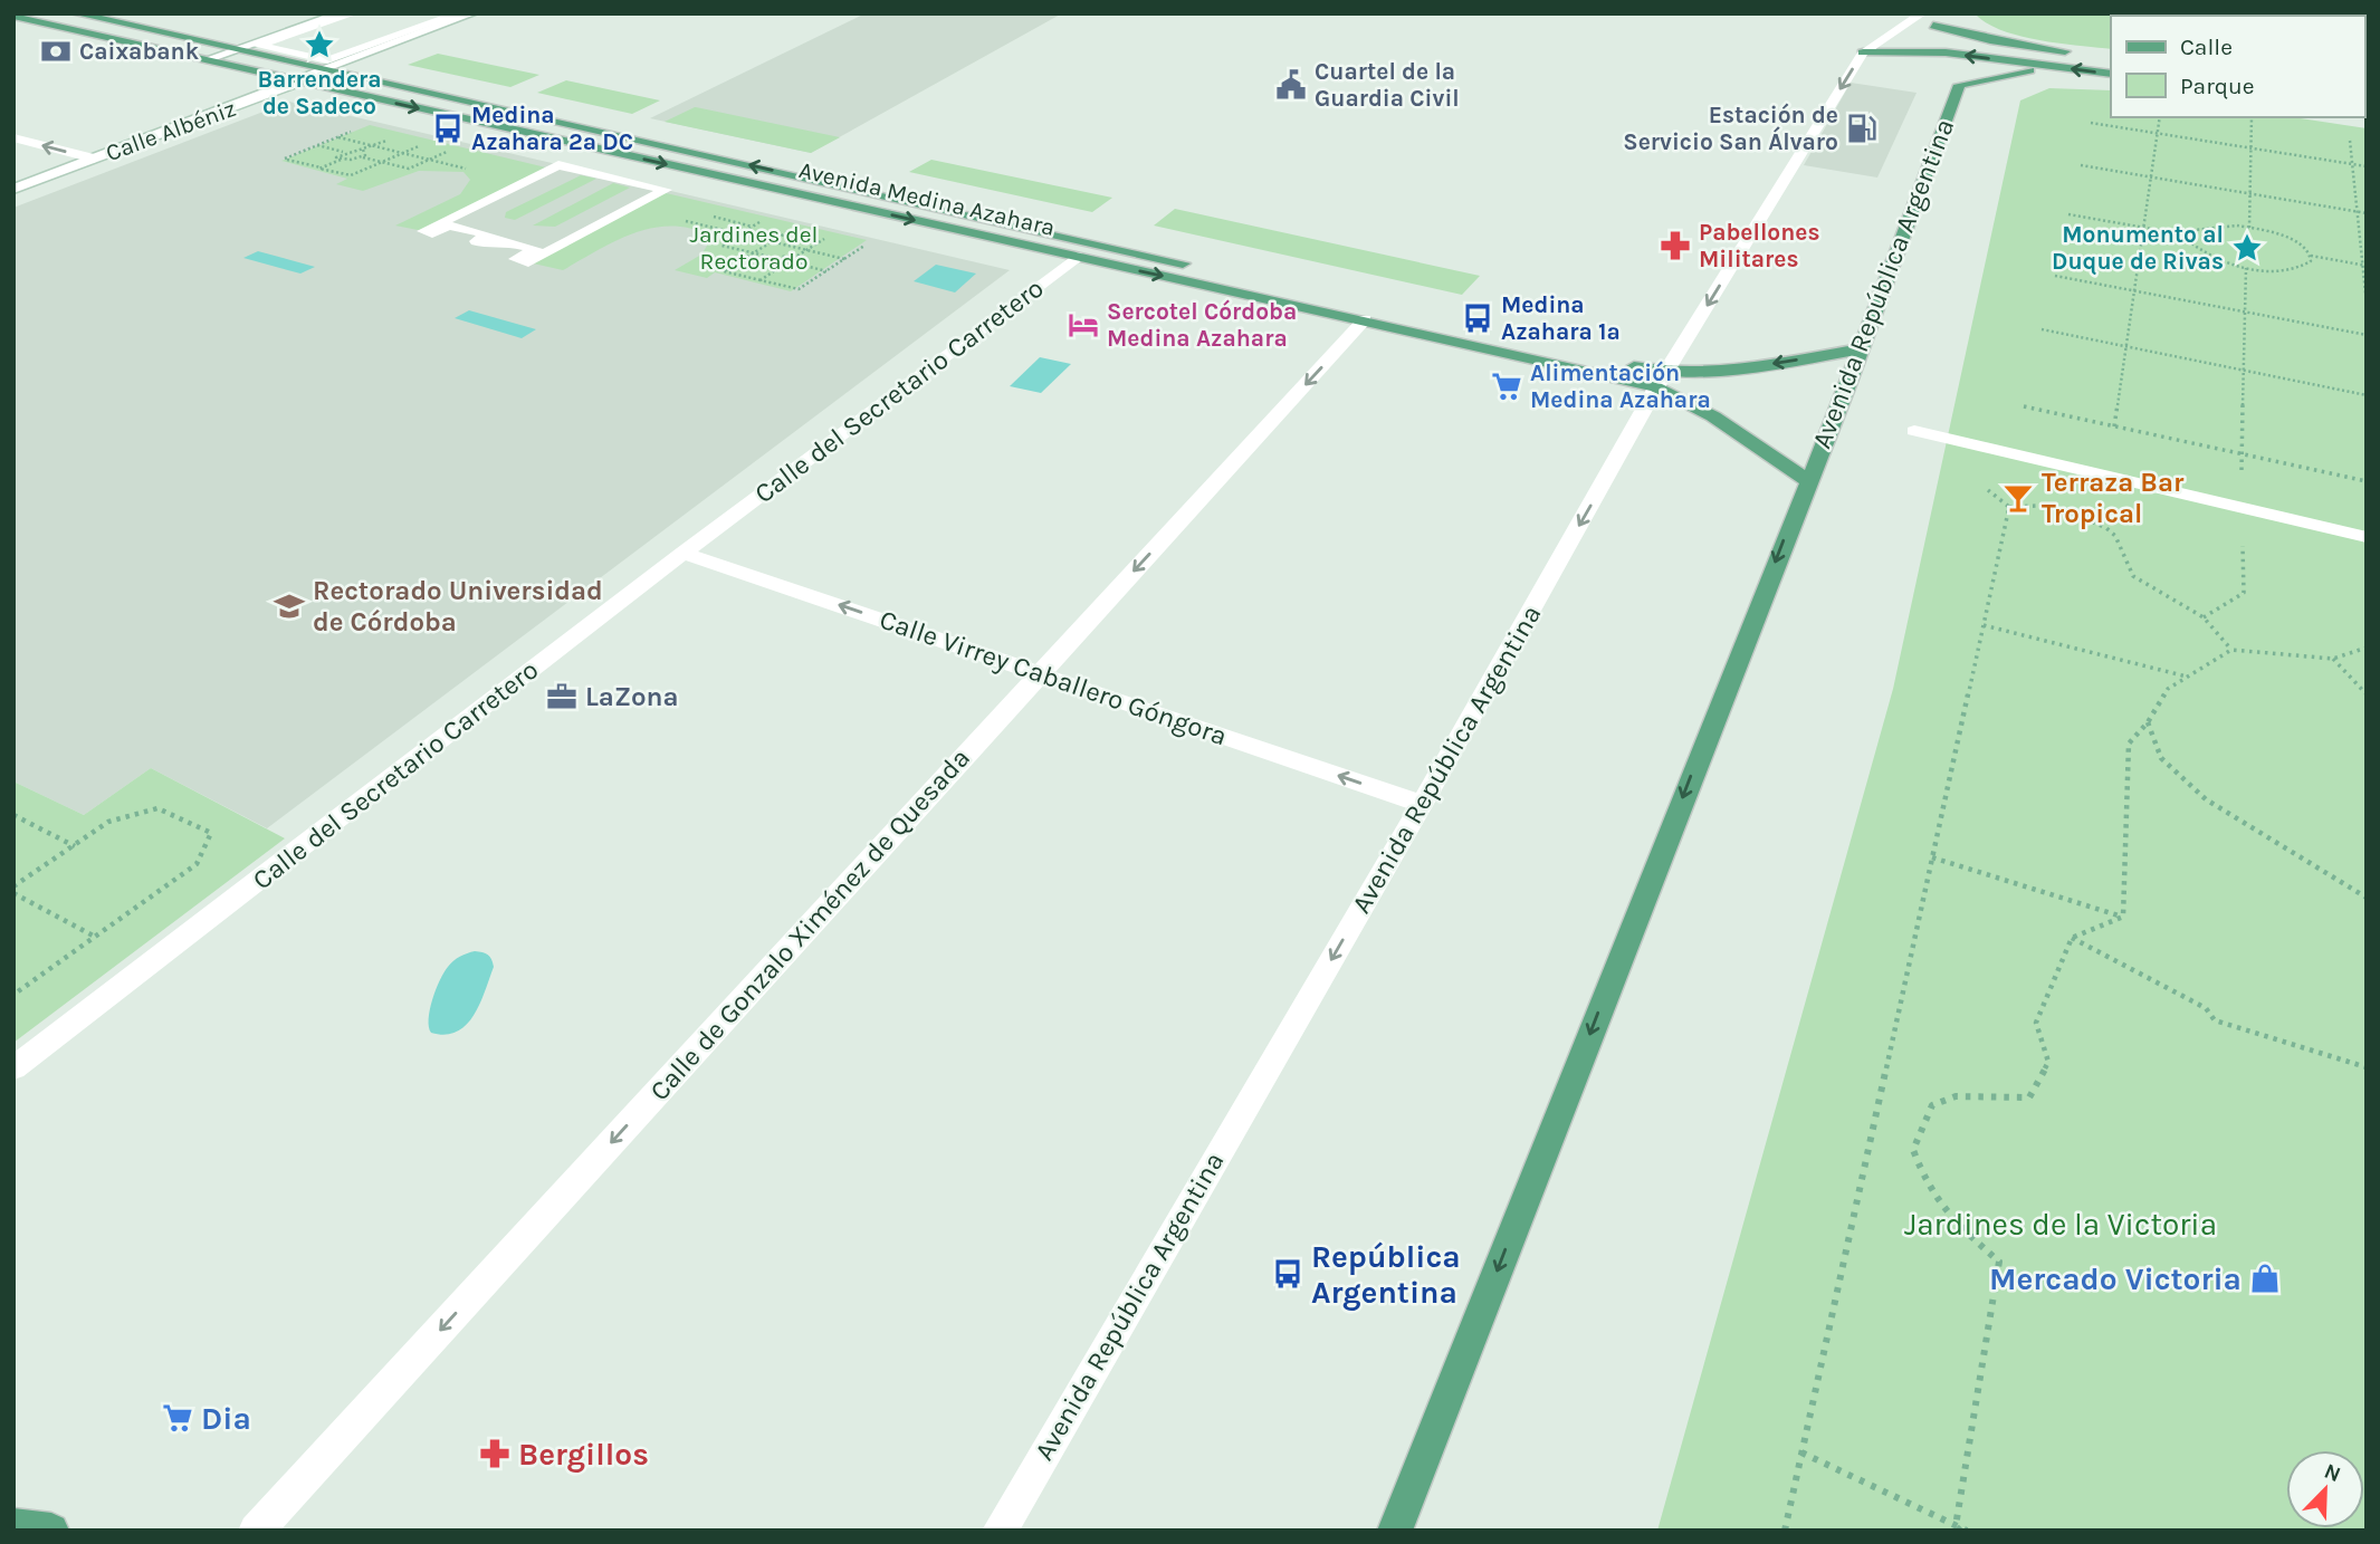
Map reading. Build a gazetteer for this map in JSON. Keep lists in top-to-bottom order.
{
  "streets": {
    "main road": ["Avenida Medina Azahara", "Avenida República Argentina"],
    "street": [
      "Calle Albéniz",
      "Calle del Secretario Carretero",
      "Calle Virrey Caballero Góngora",
      "Calle de Gonzalo Ximénez de Quesada"
    ]
  },
  "crossings": [
    ["Calle Albéniz", "Avenida Medina Azahara"],
    ["Avenida Medina Azahara", "Avenida República Argentina"],
    ["Avenida Medina Azahara", "Calle del Secretario Carretero"],
    ["Avenida Medina Azahara", "Calle de Gonzalo Ximénez de Quesada"],
    ["Avenida República Argentina", "Calle Virrey Caballero Góngora"],
    ["Calle del Secretario Carretero", "Calle Virrey Caballero Góngora"],
    ["Calle Virrey Caballero Góngora", "Calle de Gonzalo Ximénez de Quesada"]
  ],
  "one_way": ["Avenida República Argentina", "Calle Virrey Caballero Góngora", "Calle de Gonzalo Ximénez de Quesada"],
  "parks": ["Jardines del Rectorado", "Jardines de la Victoria"],
  "places": {
    "place": ["Barrendera de Sadeco", "Monumento al Duque de Rivas"],
    "bank": ["Caixabank"],
    "public building": ["Cuartel de la Guardia Civil"],
    "bus stop": ["Medina Azahara 2ª DC", "Medina Azahara 1ª", "República Argentina"],
    "fuel station": ["Estación de Servicio San Álvaro"],
    "pharmacy": ["Pabellones Militares", "Bergillos"],
    "hotel": ["Sercotel Córdoba Medina Azahara"],
    "supermarket": ["Alimentación Medina Azahara", "Dia"],
    "bar": ["Terraza Bar Tropical"],
    "school or university": ["Rectorado Universidad de Córdoba"],
    "office": ["LaZona"],
    "shop": ["Mercado Victoria"]
  },
  "legend": ["Calle", "Parque"],
  "north": "top right"
}
